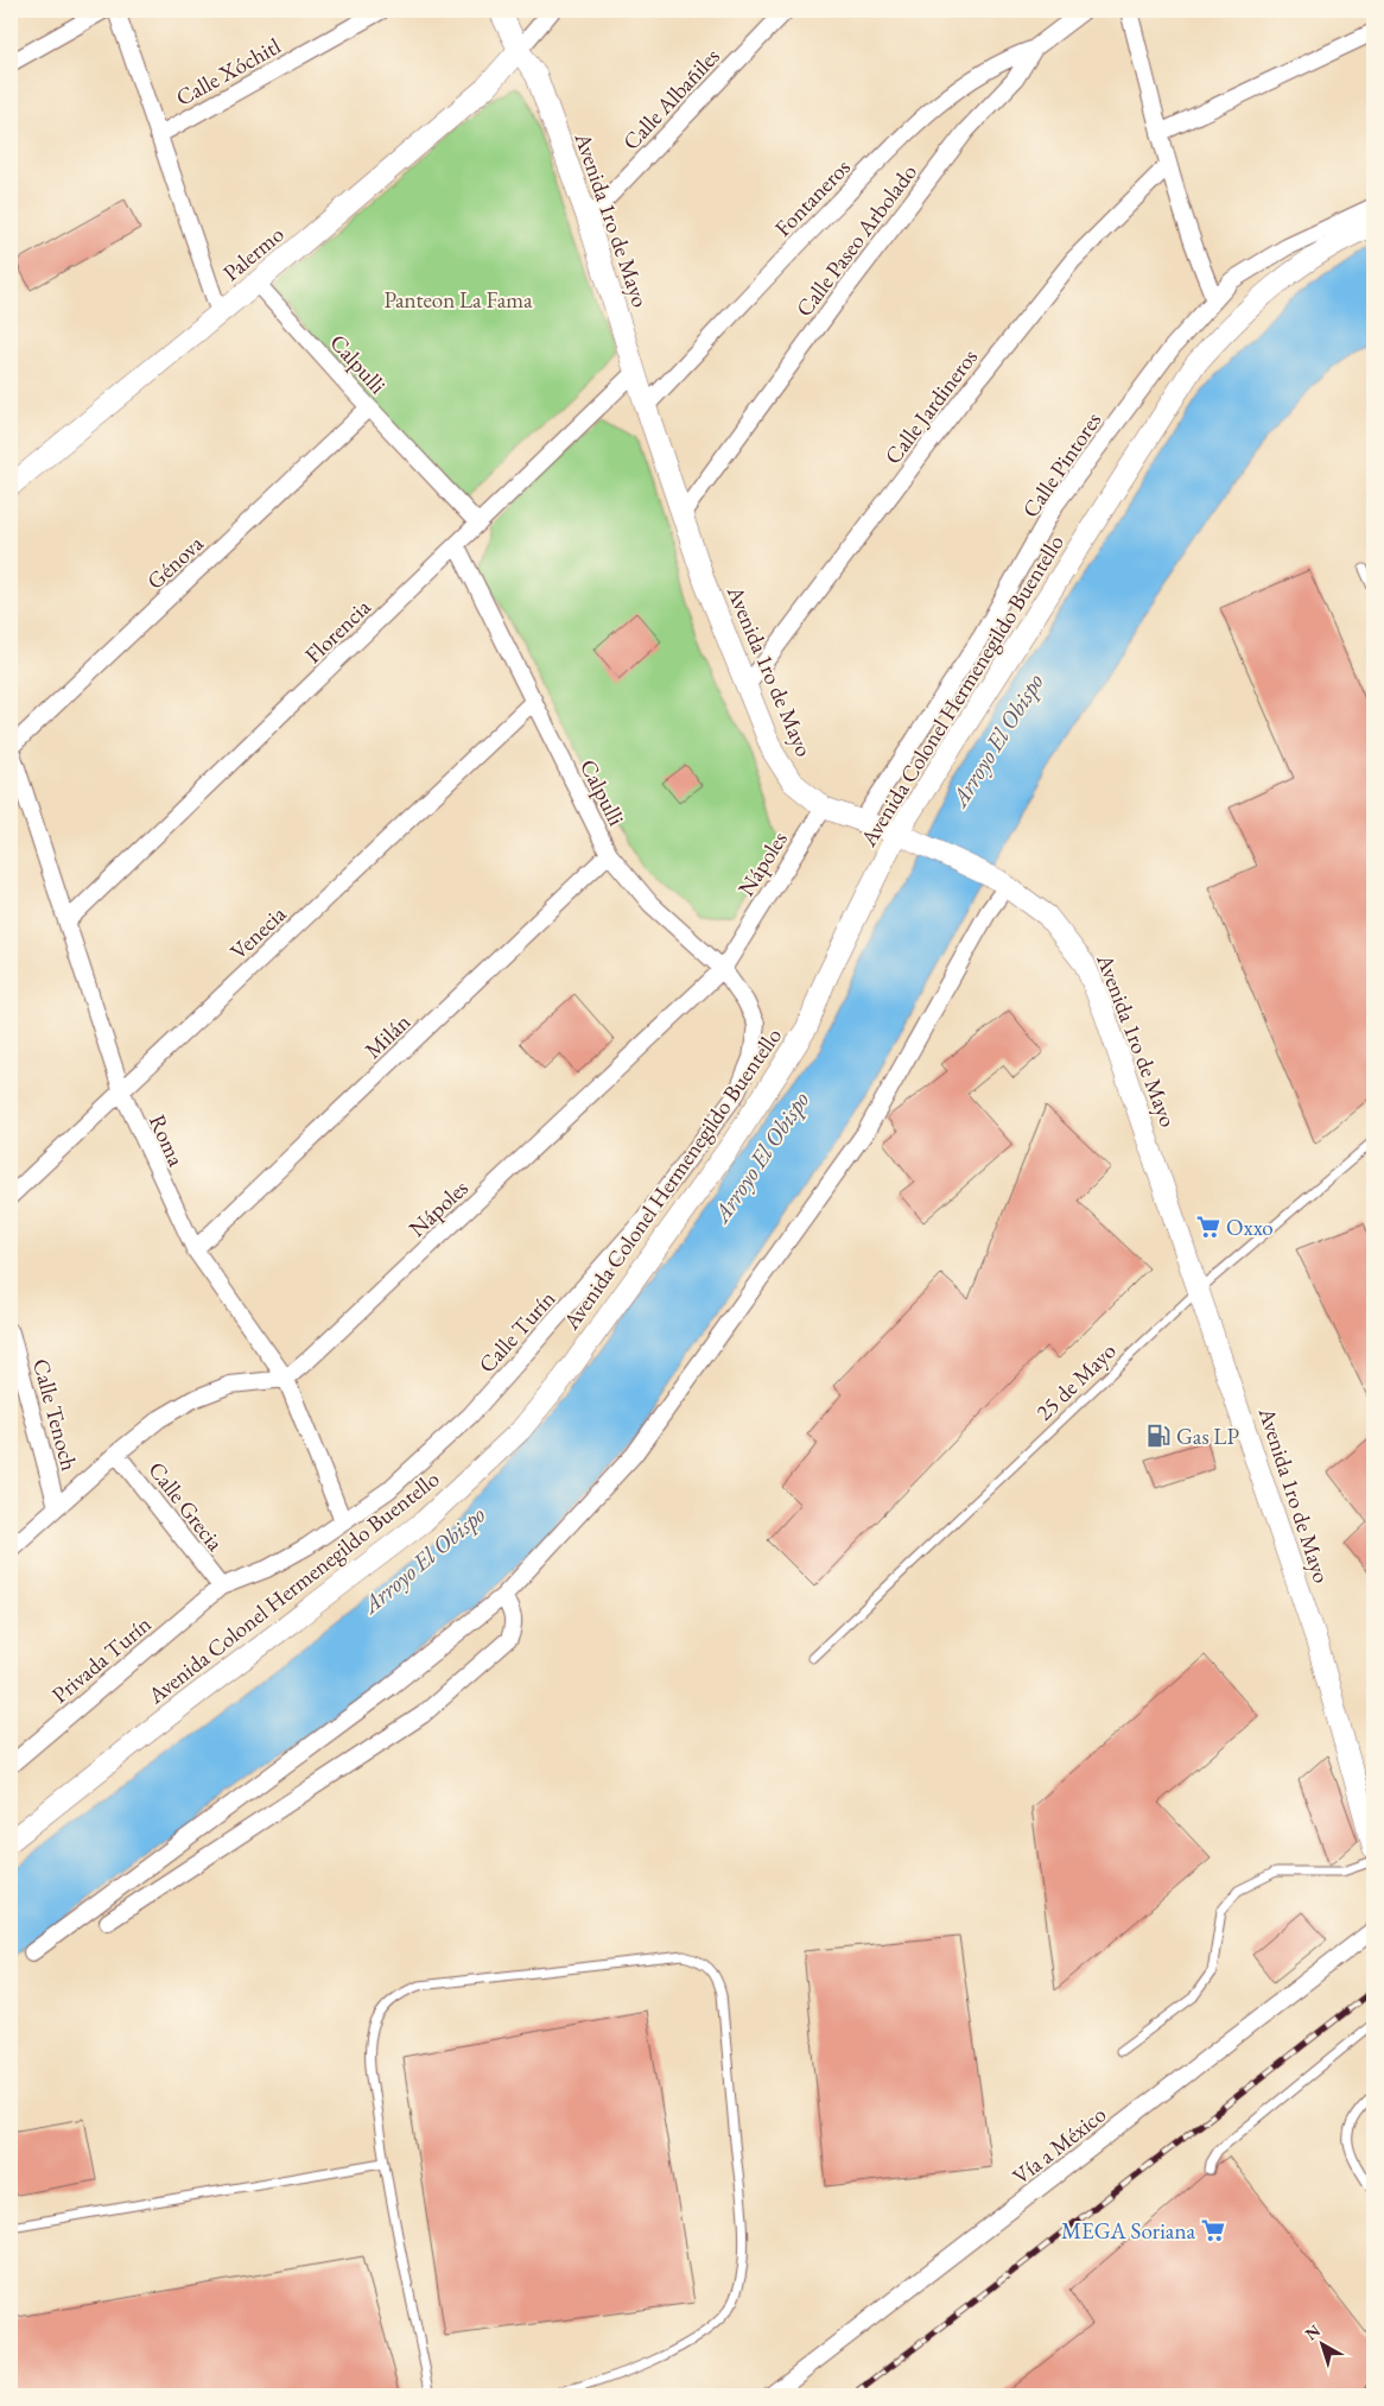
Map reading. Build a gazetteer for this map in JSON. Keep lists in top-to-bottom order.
{
  "streets": {
    "street": [
      "Calle Xóchitl",
      "Calle Albañiles",
      "Fontaneros",
      "Avenida 1ro de Mayo",
      "Calle Paseo Arbolado",
      "Palermo",
      "Calpulli",
      "Calle Jardineros",
      "Calle Pintores",
      "Génova",
      "Florencia",
      "Avenida Colonel Hermenegildo Buentello",
      "Nápoles",
      "Venecia",
      "Milán",
      "Roma",
      "Calle Turín",
      "Calle Tenoch",
      "Calle Grecia",
      "Privada Turín",
      "Vía a México"
    ],
    "lane": ["25 de Mayo"]
  },
  "crossings": [
    ["Calle Albañiles", "Avenida 1ro de Mayo"],
    ["Fontaneros", "Avenida 1ro de Mayo"],
    ["Fontaneros", "Calle Paseo Arbolado"],
    ["Avenida 1ro de Mayo", "Calle Paseo Arbolado"],
    ["Avenida 1ro de Mayo", "Palermo"],
    ["Avenida 1ro de Mayo", "Calle Jardineros"],
    ["Avenida 1ro de Mayo", "Calle Pintores"],
    ["Avenida 1ro de Mayo", "Florencia"],
    ["Avenida 1ro de Mayo", "Avenida Colonel Hermenegildo Buentello"],
    ["Avenida 1ro de Mayo", "Nápoles"],
    ["Avenida 1ro de Mayo", "25 de Mayo"],
    ["Palermo", "Calpulli"],
    ["Calpulli", "Génova"],
    ["Calpulli", "Florencia"],
    ["Calpulli", "Nápoles"],
    ["Calpulli", "Venecia"],
    ["Calpulli", "Milán"],
    ["Calpulli", "Calle Turín"],
    ["Génova", "Roma"],
    ["Florencia", "Roma"],
    ["Nápoles", "Roma"],
    ["Venecia", "Roma"],
    ["Milán", "Roma"],
    ["Roma", "Calle Turín"],
    ["Calle Turín", "Calle Grecia"],
    ["Calle Turín", "Privada Turín"],
    ["Calle Grecia", "Privada Turín"]
  ],
  "water": ["Arroyo El Obispo"],
  "parks": ["Panteon La Fama"],
  "places": {
    "supermarket": ["Oxxo", "MEGA Soriana"],
    "fuel station": ["Gas LP"]
  },
  "north": "top left"
}
